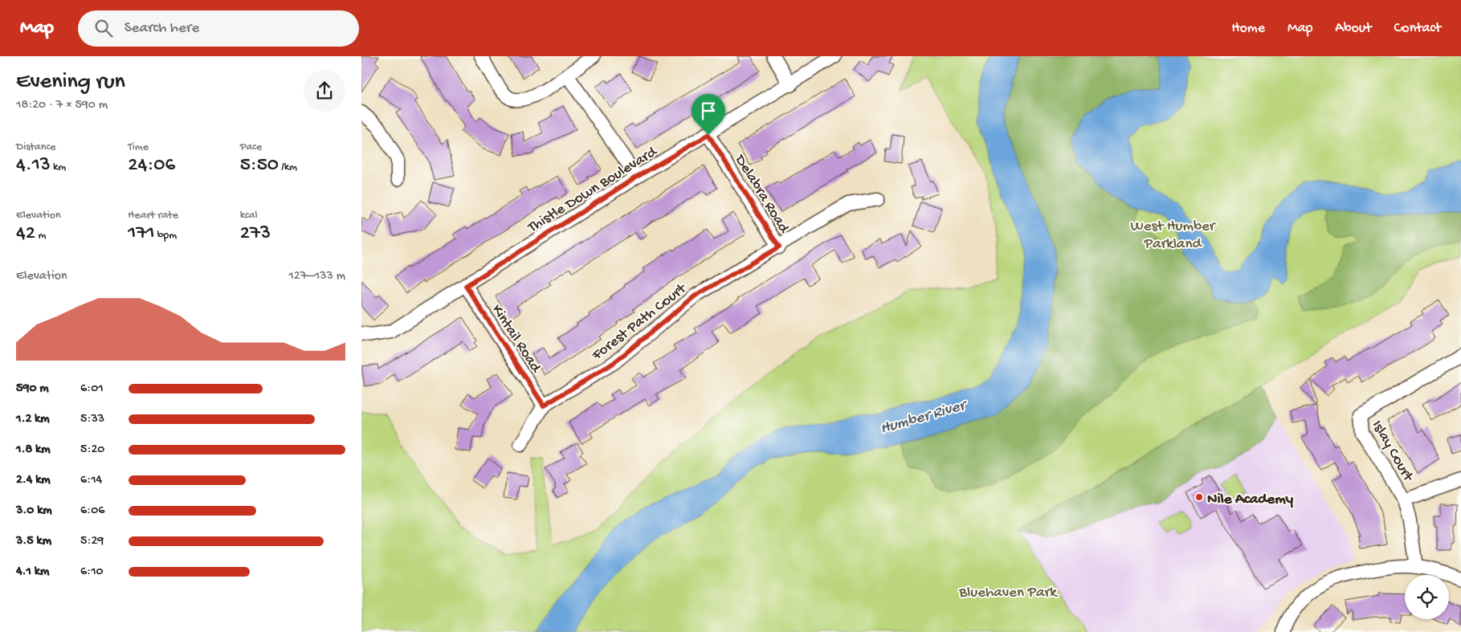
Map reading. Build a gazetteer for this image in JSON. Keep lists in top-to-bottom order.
{
  "streets": {
    "street": [
      "Thistle Down Boulevard",
      "Delabra Road",
      "Forest Path Court",
      "Kintail Road",
      "Islay Court"
    ]
  },
  "crossings": [
    ["Thistle Down Boulevard", "Delabra Road"],
    ["Thistle Down Boulevard", "Kintail Road"],
    ["Delabra Road", "Forest Path Court"],
    ["Forest Path Court", "Kintail Road"]
  ],
  "water": ["Humber River"],
  "parks": ["West Humber Parkland", "Bluehaven Park"],
  "places": ["Nile Academy"],
  "page": {
    "header": "Map",
    "search": "Search here",
    "nav": [
      "Home",
      "Map",
      "About",
      "Contact"
    ],
    "heading": ["Evening run", "18:20 · 7 × 590 m"],
    "stats": [
      ["Distance", "4.13 km"],
      ["Time", "24:06"],
      ["Pace", "5:50 /km"],
      ["Elevation", "42 m"],
      ["Heart rate", "171 bpm"],
      ["kcal", "273"]
    ],
    "chart": ["Elevation", "127–133 m"],
    "list": [
      {
        "name": "590 m",
        "note": "6:01"
      },
      {
        "name": "1.2 km",
        "note": "5:33"
      },
      {
        "name": "1.8 km",
        "note": "5:20"
      },
      {
        "name": "2.4 km",
        "note": "6:14"
      },
      {
        "name": "3.0 km",
        "note": "6:06"
      },
      {
        "name": "3.5 km",
        "note": "5:29"
      },
      {
        "name": "4.1 km",
        "note": "6:10"
      }
    ]
  }
}
